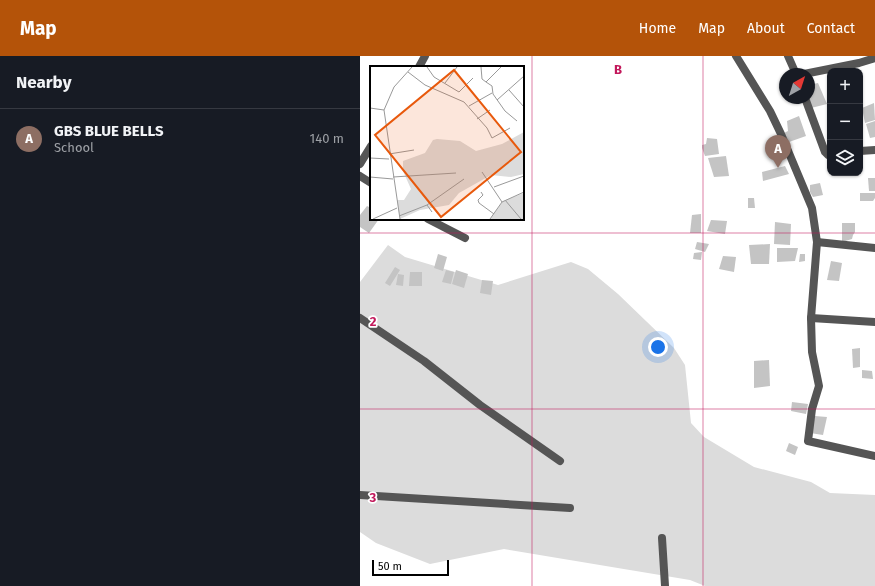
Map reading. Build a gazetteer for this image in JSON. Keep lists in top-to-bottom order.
{
  "scale_bar": "50 m",
  "north": "top right",
  "page": {
    "header": "Map",
    "nav": [
      "Home",
      "Map",
      "About",
      "Contact"
    ],
    "heading": "Nearby",
    "map_buttons": ["+", "−"],
    "list": [
      {
        "mark": "A",
        "name": "GBS BLUE BELLS",
        "note": "School",
        "value": "140 m"
      }
    ],
    "pins": "A",
    "scale": "50 m"
  },
  "grid": {
    "columns": ["B"],
    "rows": ["2", "3"]
  }
}
